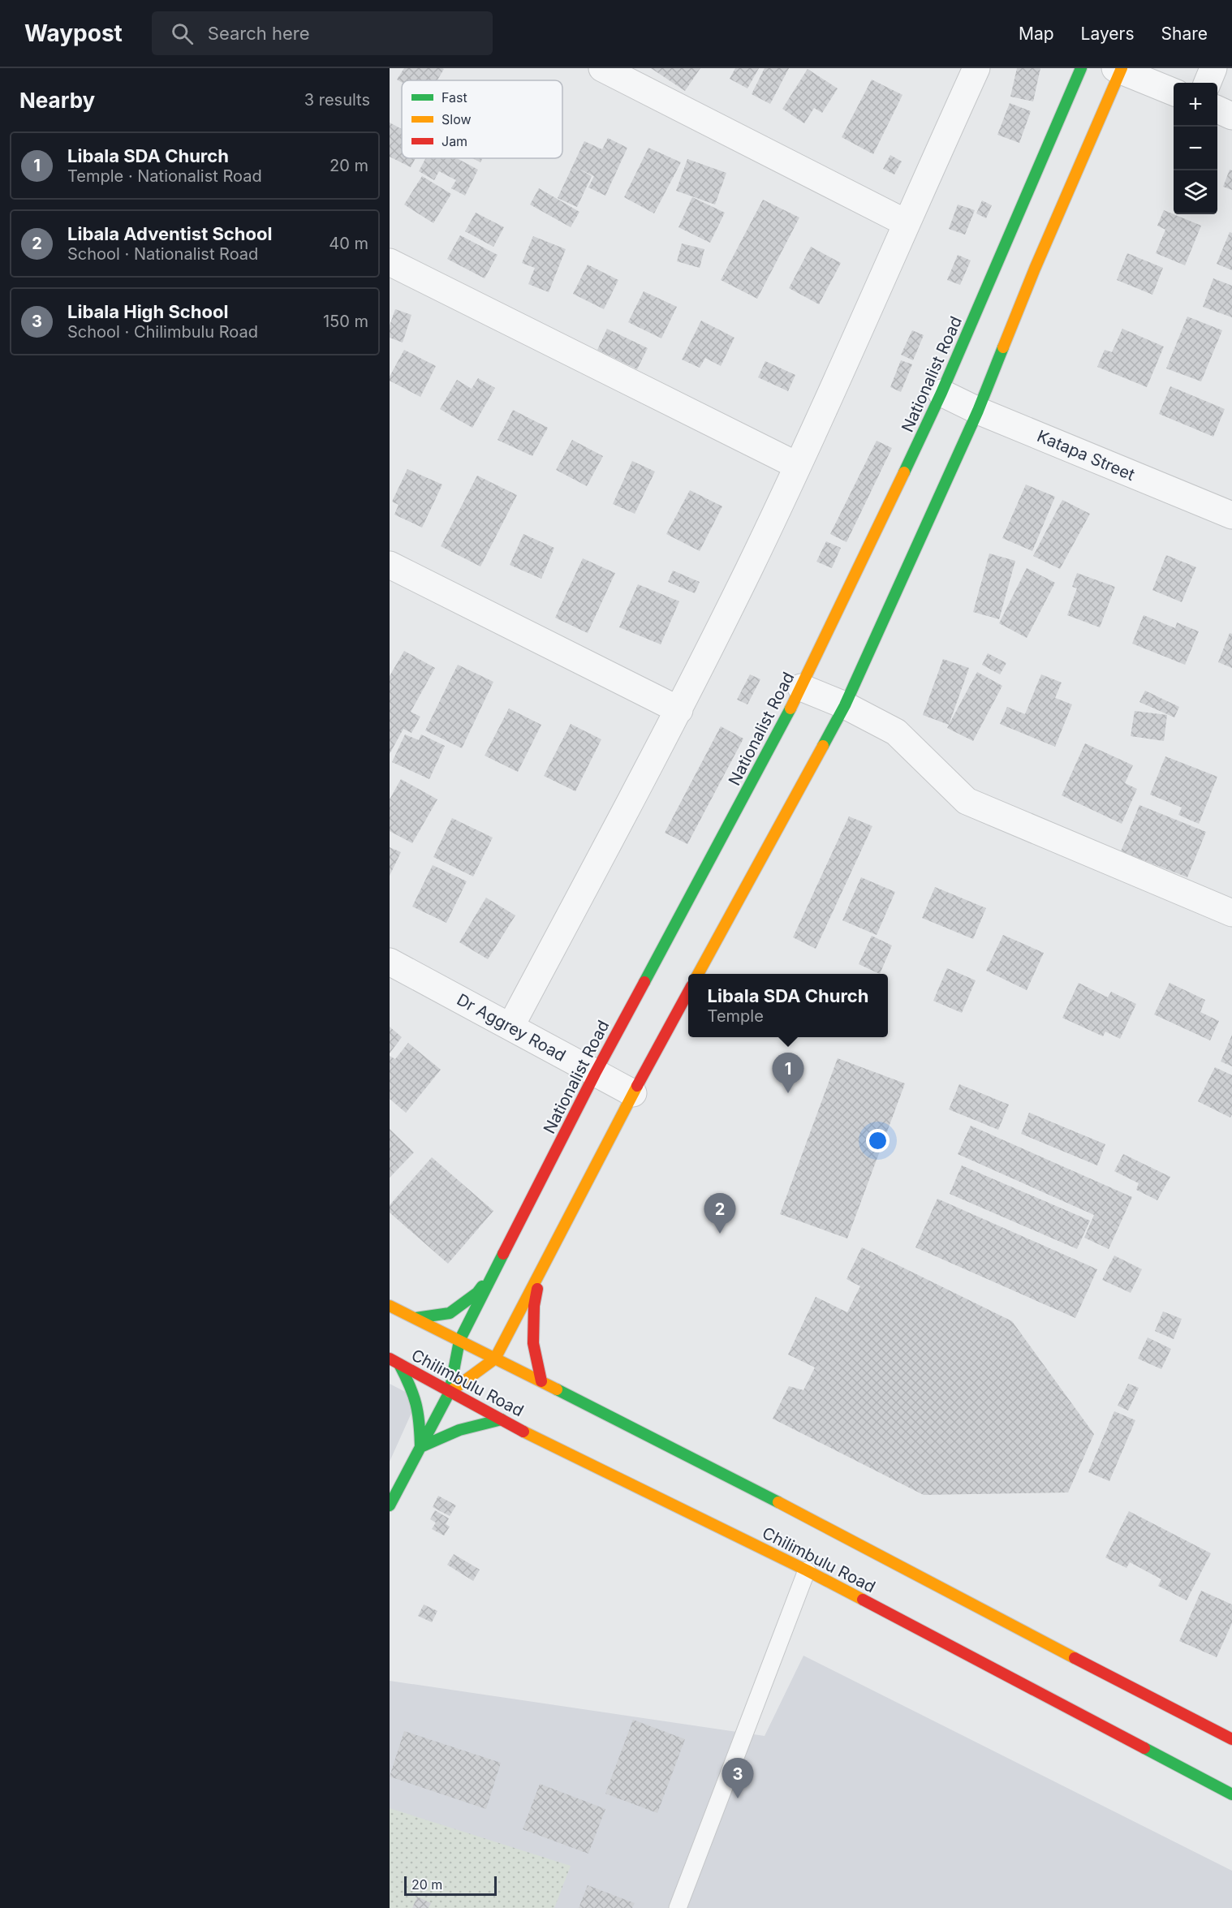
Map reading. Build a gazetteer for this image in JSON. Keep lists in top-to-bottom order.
{
  "streets": {
    "main road": ["Nationalist Road", "Chilimbulu Road"],
    "street": ["Katapa Street", "Dr Aggrey Road"]
  },
  "crossings": [
    ["Nationalist Road", "Katapa Street"],
    ["Nationalist Road", "Dr Aggrey Road"],
    ["Nationalist Road", "Chilimbulu Road"]
  ],
  "legend": ["Fast", "Slow", "Jam"],
  "scale_bar": "20 m",
  "page": {
    "header": "Waypost",
    "search": "Search here",
    "nav": ["Map", "Layers", "Share"],
    "heading": ["Nearby", "3 results"],
    "map_buttons": ["+", "−"],
    "list": [
      {
        "mark": "1",
        "name": "Libala SDA Church",
        "note": "Temple · Nationalist Road",
        "value": "20 m"
      },
      {
        "mark": "2",
        "name": "Libala Adventist School",
        "note": "School · Nationalist Road",
        "value": "40 m"
      },
      {
        "mark": "3",
        "name": "Libala High School",
        "note": "School · Chilimbulu Road",
        "value": "150 m"
      }
    ],
    "popup": ["Libala SDA Church", "Temple"],
    "pins": ["1", "2", "3"],
    "scale": "20 m"
  }
}
